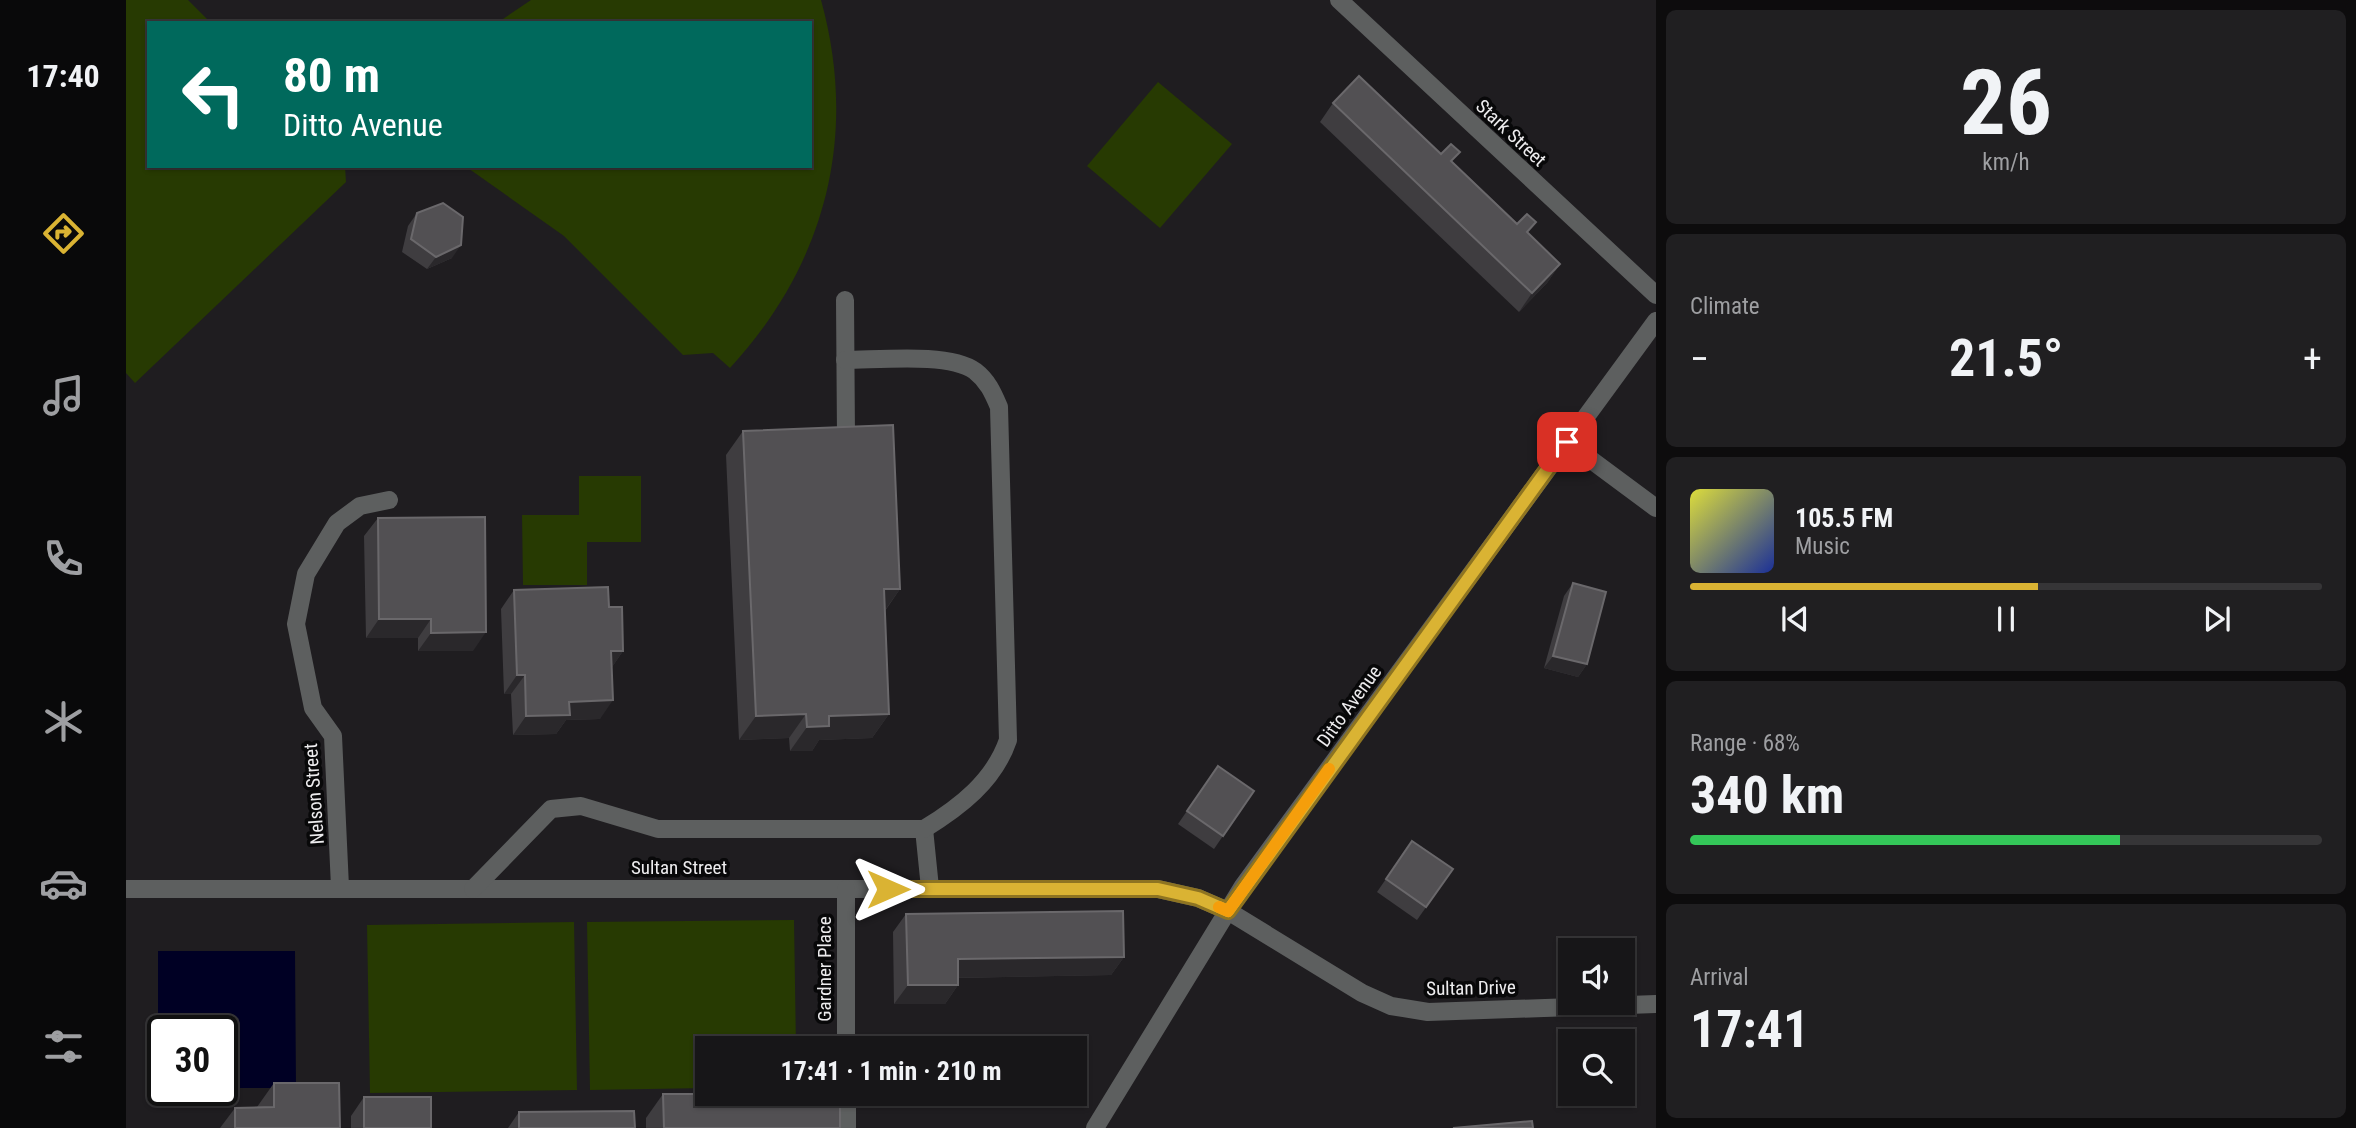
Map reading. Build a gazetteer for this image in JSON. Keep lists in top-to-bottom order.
{
  "streets": {
    "street": [
      "Stark Street",
      "Ditto Avenue",
      "Nelson Street",
      "Sultan Street",
      "Gardner Place",
      "Sultan Drive"
    ]
  },
  "crossings": [
    ["Ditto Avenue", "Sultan Street"],
    ["Ditto Avenue", "Sultan Drive"],
    ["Nelson Street", "Sultan Street"],
    ["Sultan Street", "Gardner Place"],
    ["Sultan Street", "Sultan Drive"]
  ],
  "page": {
    "tabs": "17:40",
    "tile": [
      ["26", "km/h"],
      "Climate",
      ["Range · 68%", "340 km"],
      ["Arrival", "17:41"]
    ],
    "turn": ["80 m", "Ditto Avenue"],
    "heat": ["−", "21.5°", "+"],
    "song": ["105.5 FM", "Music"],
    "limit": "30",
    "trip": "17:41 · 1 min · 210 m"
  }
}
